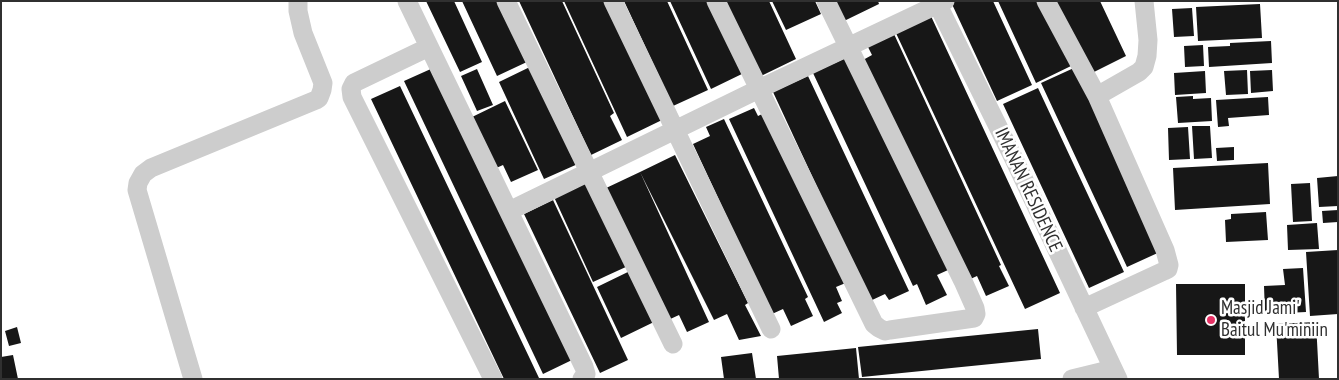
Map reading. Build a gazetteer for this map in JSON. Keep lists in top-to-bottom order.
{
  "streets": {
    "street": ["IMANAN RESIDENCE"]
  },
  "places": ["Masjid Jami' Baitul Mu'miniin"]
}
